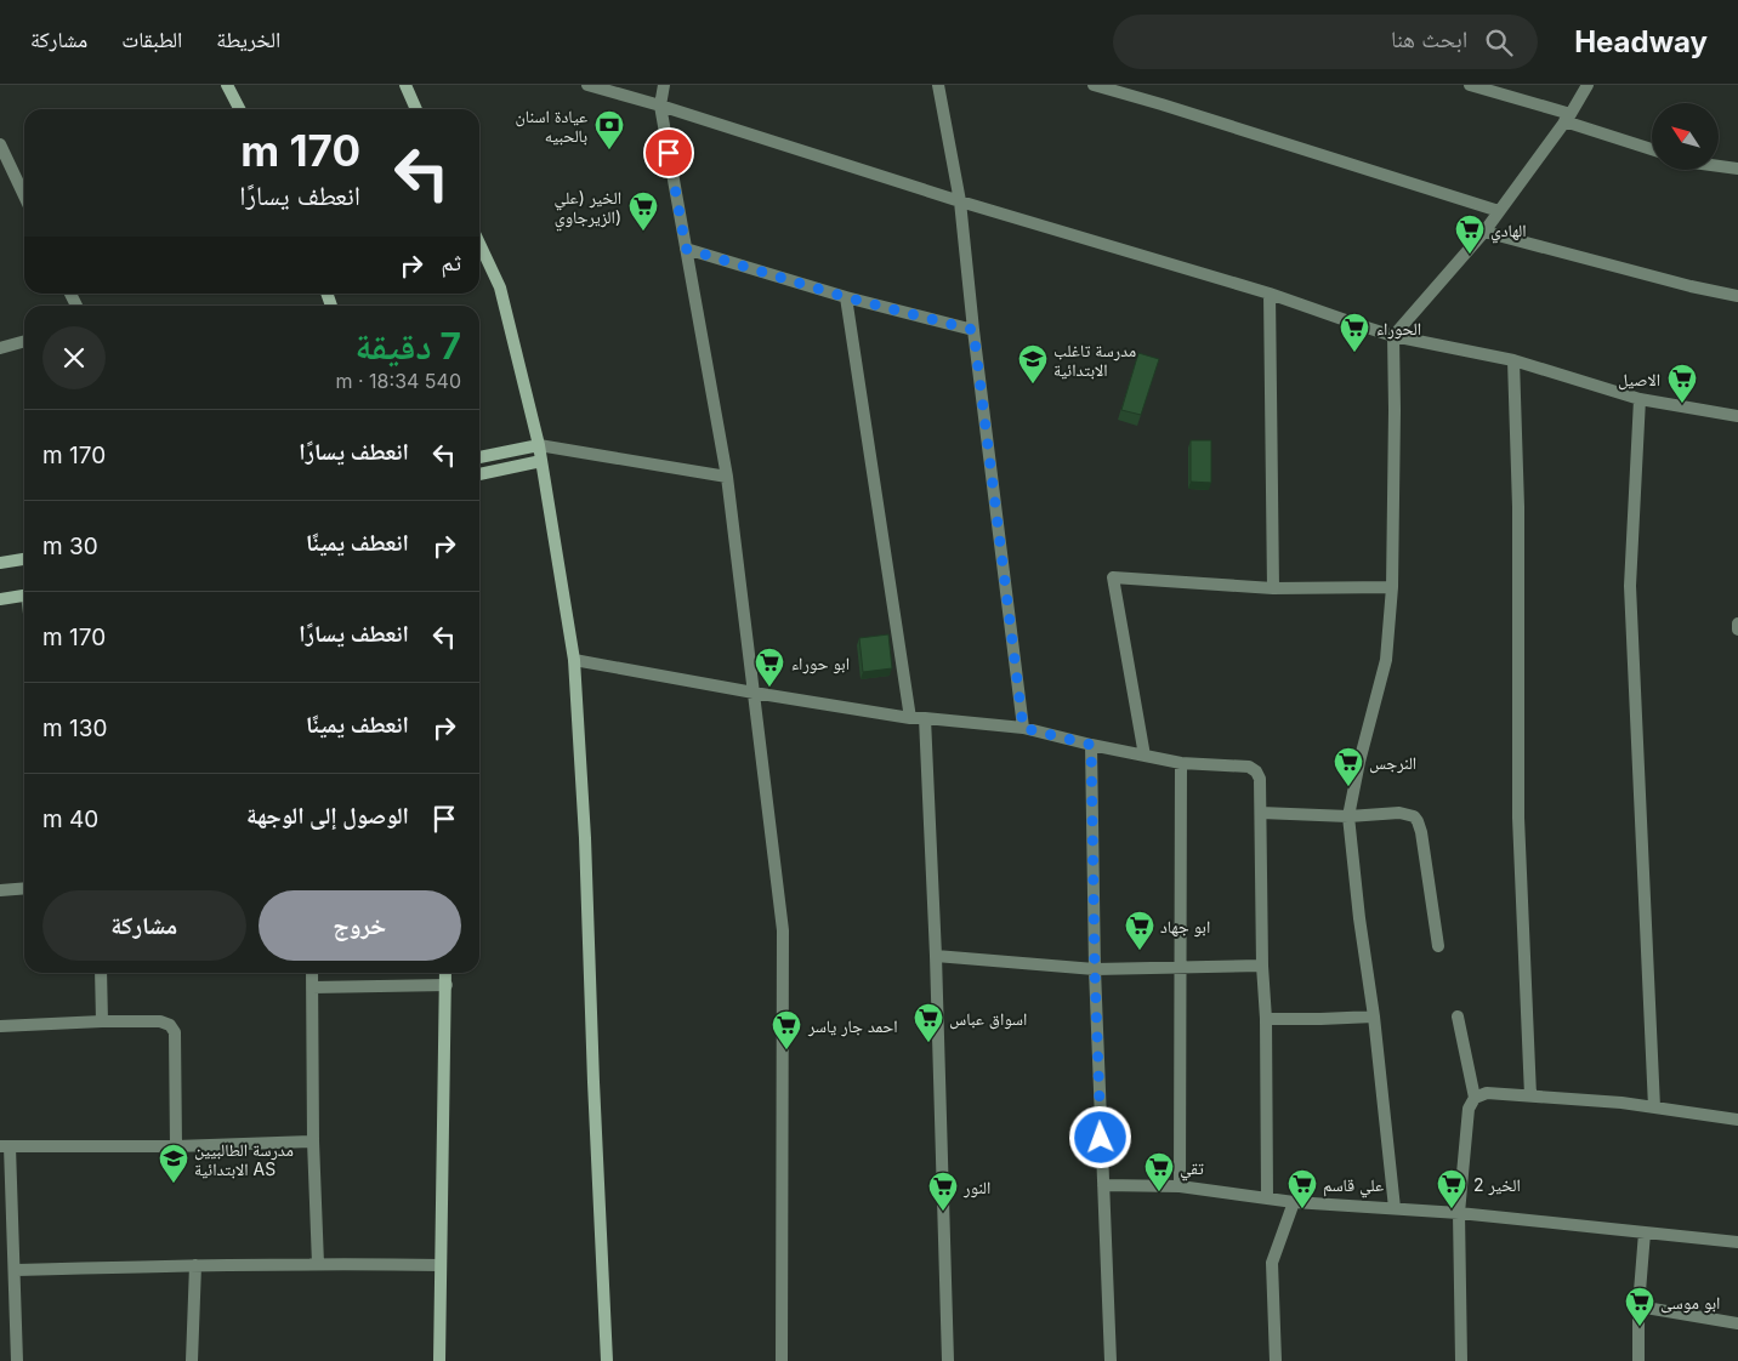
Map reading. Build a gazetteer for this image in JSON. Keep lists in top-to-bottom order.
{
  "places": {
    "bank": ["عيادة اسنان بالحبيه"],
    "supermarket": [
      "الخير (علي الزيرجاوي)",
      "الهادي",
      "الحوراء",
      "الاصيل",
      "ابو حوراء",
      "النرجس",
      "ابو جهاد",
      "اسواق عباس",
      "احمد جار ياسر",
      "تقي",
      "علي قاسم",
      "الخير 2",
      "النور",
      "ابو موسى"
    ],
    "school or university": ["مدرسة تاغلب الابتدائية", "مدرسة الطالبيين الابتدائية AS"]
  },
  "north": "top left",
  "page": {
    "header": "Headway",
    "search": "ابحث هنا",
    "nav": ["الخريطة", "الطبقات", "مشاركة"],
    "turn": ["170 m", "انعطف يسارًا"],
    "then": "ثم",
    "heading": ["7 دقيقة", "540 m · 18:34"],
    "list": [
      {
        "name": "انعطف يسارًا",
        "value": "170 m"
      },
      {
        "name": "انعطف يمينًا",
        "value": "30 m"
      },
      {
        "name": "انعطف يسارًا",
        "value": "170 m"
      },
      {
        "name": "انعطف يمينًا",
        "value": "130 m"
      },
      {
        "name": "الوصول إلى الوجهة",
        "value": "40 m"
      }
    ],
    "buttons": ["خروج", "مشاركة"]
  }
}
